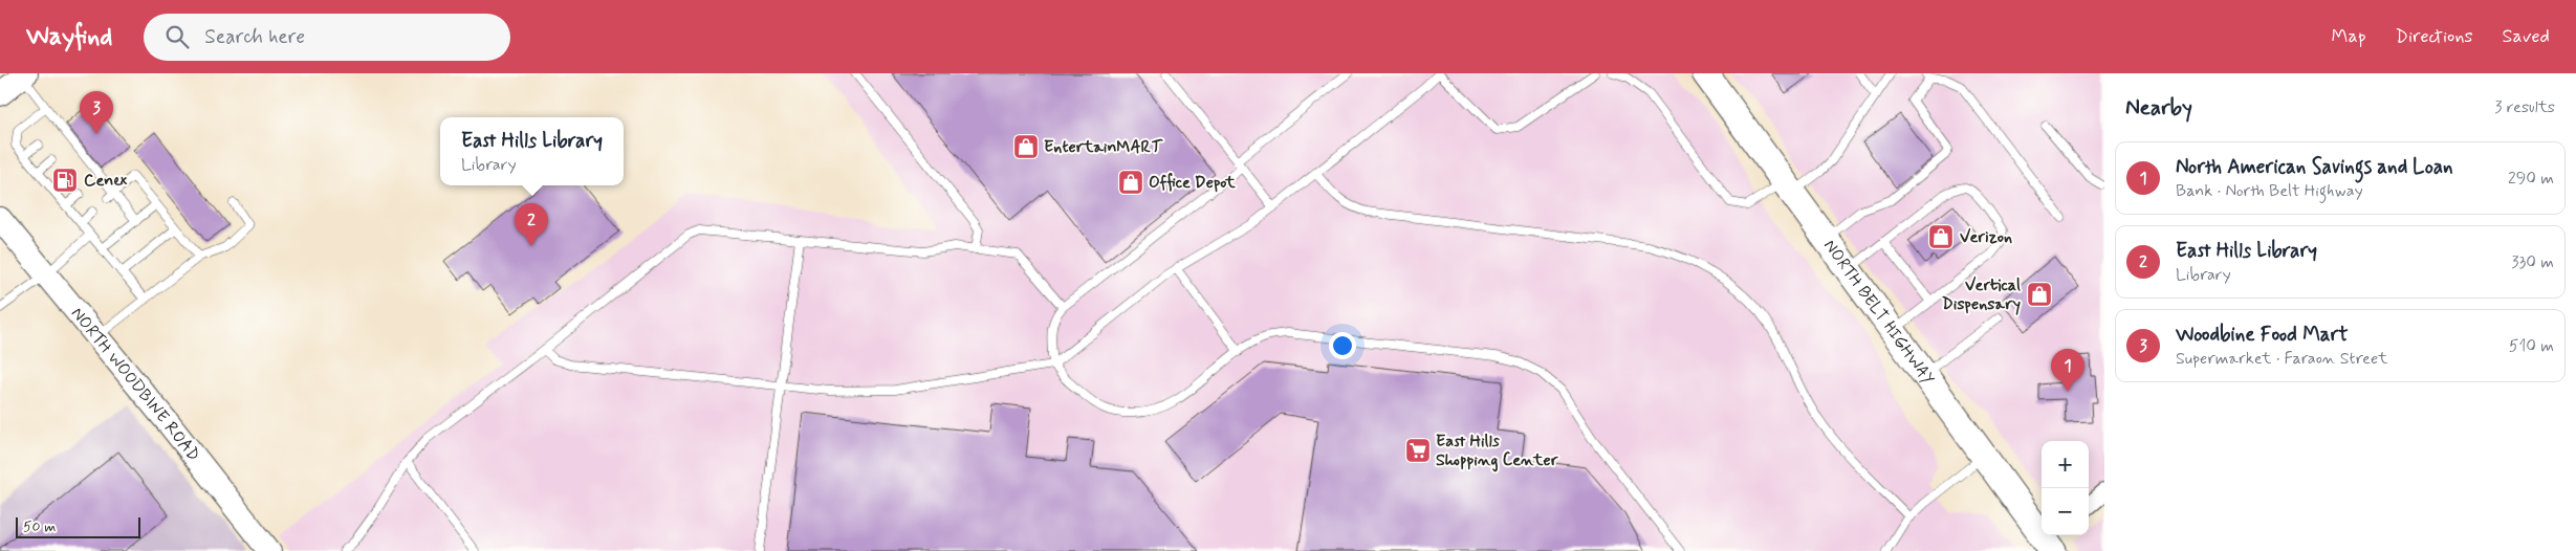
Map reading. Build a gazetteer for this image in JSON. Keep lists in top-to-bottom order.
{
  "streets": {
    "main road": ["NORTH BELT HIGHWAY", "NORTH WOODBINE ROAD"]
  },
  "places": {
    "shop": [
      "EntertainMART",
      "Office Depot",
      "Verizon",
      "Vertical Dispensary"
    ],
    "fuel station": ["Cenex"],
    "supermarket": ["East Hills Shopping Center"]
  },
  "scale_bar": "50 m",
  "page": {
    "header": "Wayfind",
    "search": "Search here",
    "nav": ["Map", "Directions", "Saved"],
    "heading": ["Nearby", "3 results"],
    "pins": ["3", "2", "1"],
    "popup": ["East Hills Library", "Library"],
    "list": [
      {
        "mark": "1",
        "name": "North American Savings and Loan",
        "note": "Bank · North Belt Highway",
        "value": "290 m"
      },
      {
        "mark": "2",
        "name": "East Hills Library",
        "note": "Library",
        "value": "330 m"
      },
      {
        "mark": "3",
        "name": "Woodbine Food Mart",
        "note": "Supermarket · Faraon Street",
        "value": "510 m"
      }
    ],
    "map_buttons": ["+", "−"],
    "scale": "50 m"
  }
}
